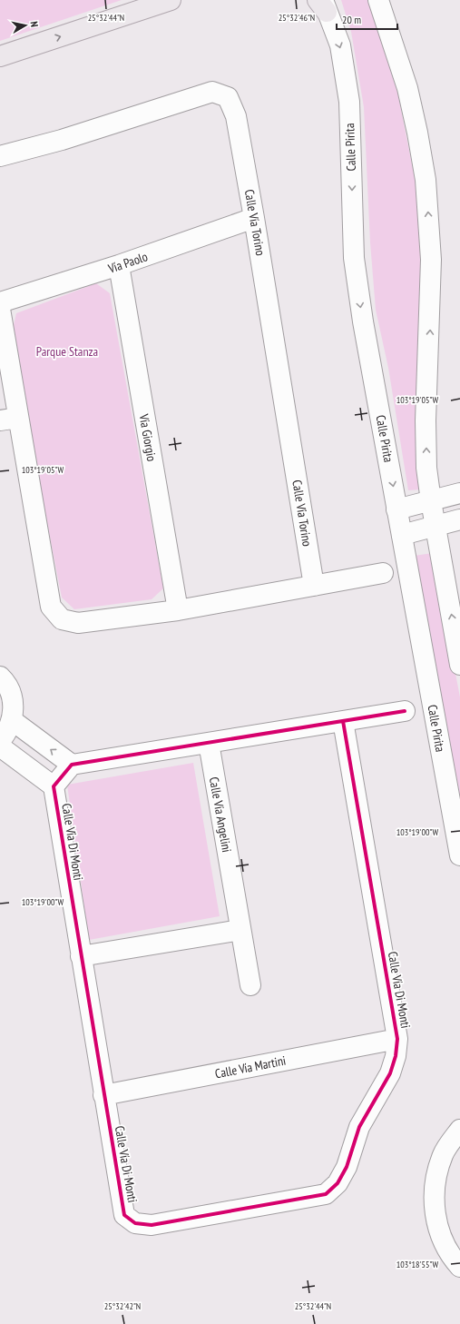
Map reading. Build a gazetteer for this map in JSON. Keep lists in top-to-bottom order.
{
  "streets": {
    "street": [
      "Calle Pirita",
      "Calle Vía Torino",
      "Vía Paolo",
      "Vía Giorgio",
      "Calle Vía Angelini",
      "Calle Vía Di Monti",
      "Calle Vía Martini"
    ]
  },
  "crossings": [
    ["Calle Vía Torino", "Vía Paolo"],
    ["Vía Paolo", "Vía Giorgio"],
    ["Calle Vía Di Monti", "Calle Vía Martini"]
  ],
  "parks": ["Parque Stanza"],
  "scale_bar": "20 m",
  "north": "right",
  "coordinates": [
    "25°32'44\"N",
    "25°32'46\"N",
    "103°19'05\"W",
    "103°19'00\"W",
    "103°18'55\"W",
    "25°32'42\"N"
  ]
}
